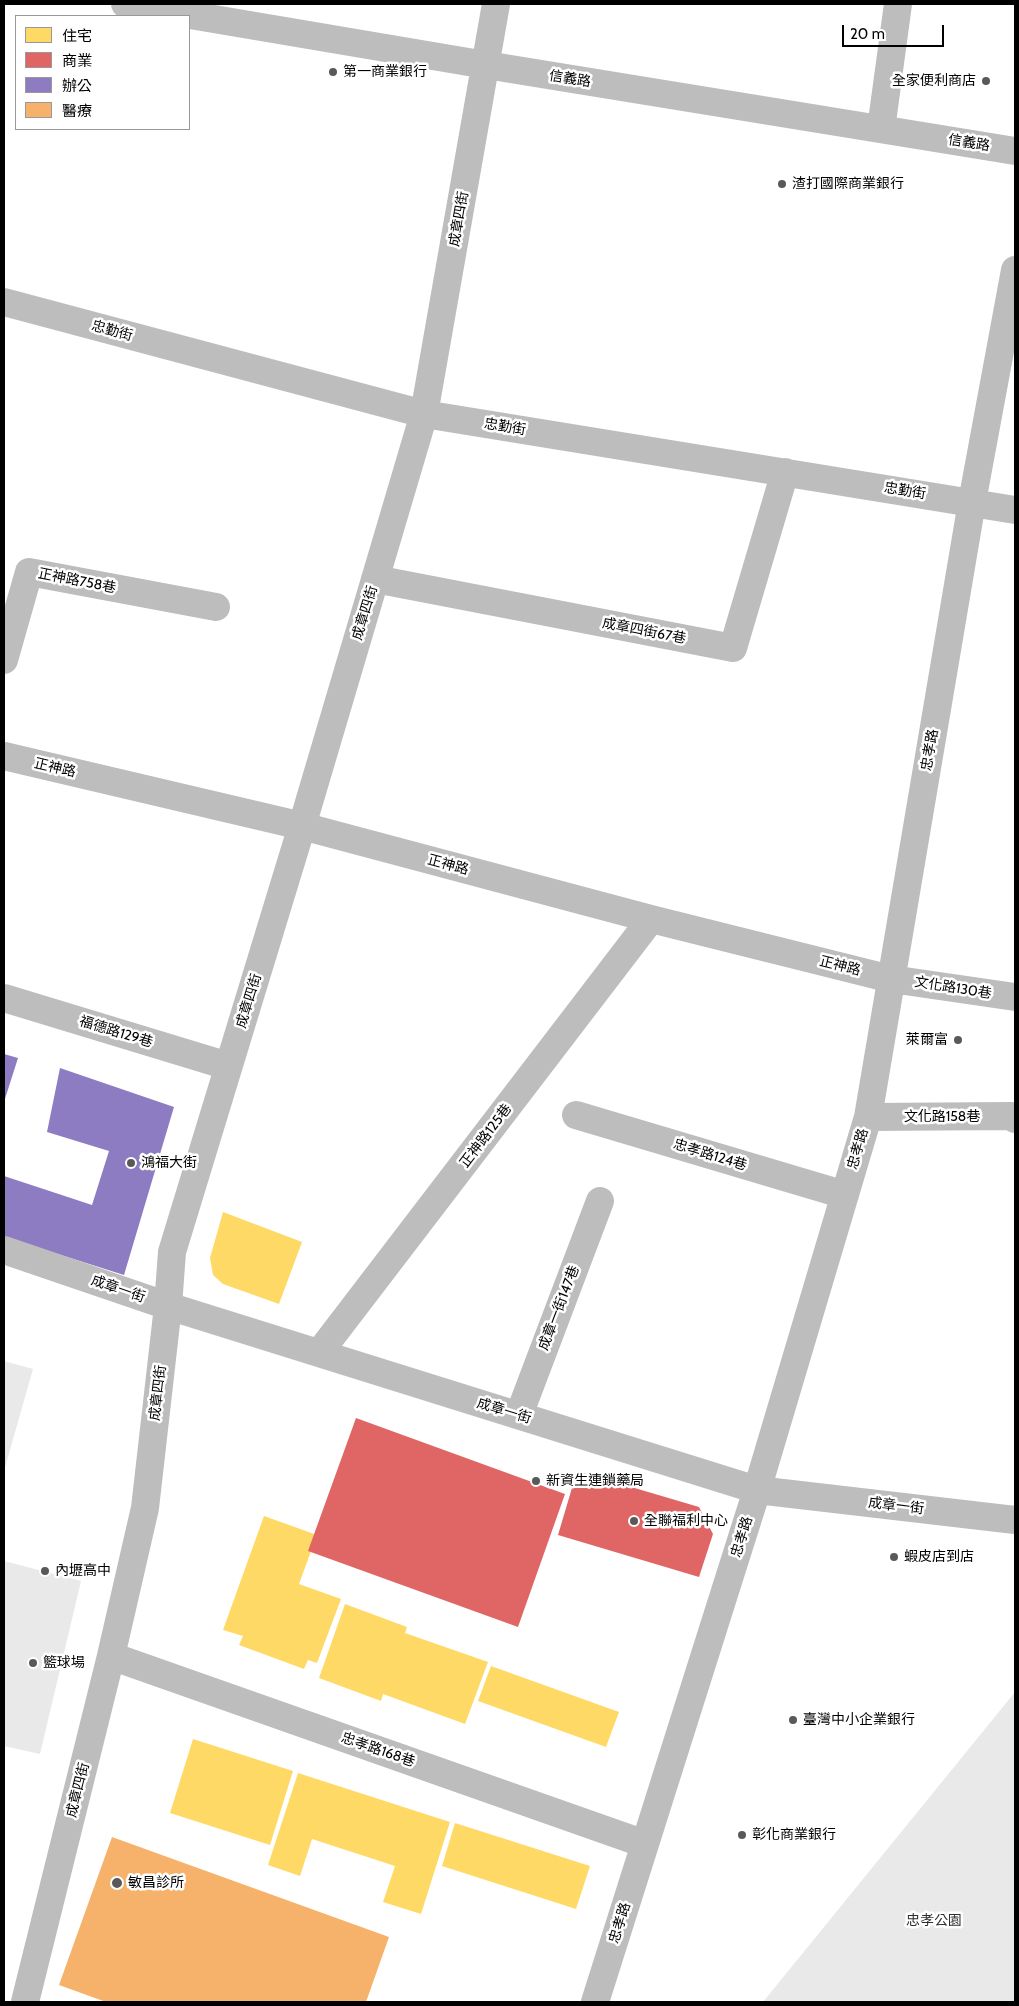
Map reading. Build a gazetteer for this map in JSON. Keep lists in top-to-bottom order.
{
  "streets": {
    "street": [
      "信義路",
      "成章四街",
      "忠勤街",
      "正神路758巷",
      "成章四街67巷",
      "忠孝路",
      "正神路",
      "文化路130巷",
      "福德路129巷",
      "文化路158巷",
      "正神路125巷",
      "忠孝路124巷",
      "成章一街",
      "成章一街147巷",
      "忠孝路168巷"
    ]
  },
  "crossings": [
    ["信義路", "成章四街"],
    ["成章四街", "忠勤街"],
    ["成章四街", "成章四街67巷"],
    ["成章四街", "正神路"],
    ["成章四街", "福德路129巷"],
    ["成章四街", "成章一街"],
    ["成章四街", "忠孝路168巷"],
    ["忠勤街", "成章四街67巷"],
    ["忠勤街", "忠孝路"],
    ["忠孝路", "正神路"],
    ["忠孝路", "文化路130巷"],
    ["忠孝路", "文化路158巷"],
    ["忠孝路", "忠孝路124巷"],
    ["忠孝路", "成章一街"],
    ["忠孝路", "忠孝路168巷"],
    ["正神路", "文化路130巷"],
    ["正神路", "正神路125巷"],
    ["正神路125巷", "成章一街"],
    ["成章一街", "成章一街147巷"]
  ],
  "parks": ["忠孝公園"],
  "places": [
    "第一商業銀行",
    "全家便利商店",
    "渣打國際商業銀行",
    "萊爾富",
    "鴻福大街",
    "新資生連鎖藥局",
    "全聯福利中心",
    "蝦皮店到店",
    "內壢高中",
    "籃球場",
    "臺灣中小企業銀行",
    "彰化商業銀行",
    "敏昌診所"
  ],
  "legend": [
    "住宅",
    "商業",
    "辦公",
    "醫療"
  ],
  "scale_bar": "20 m"
}
